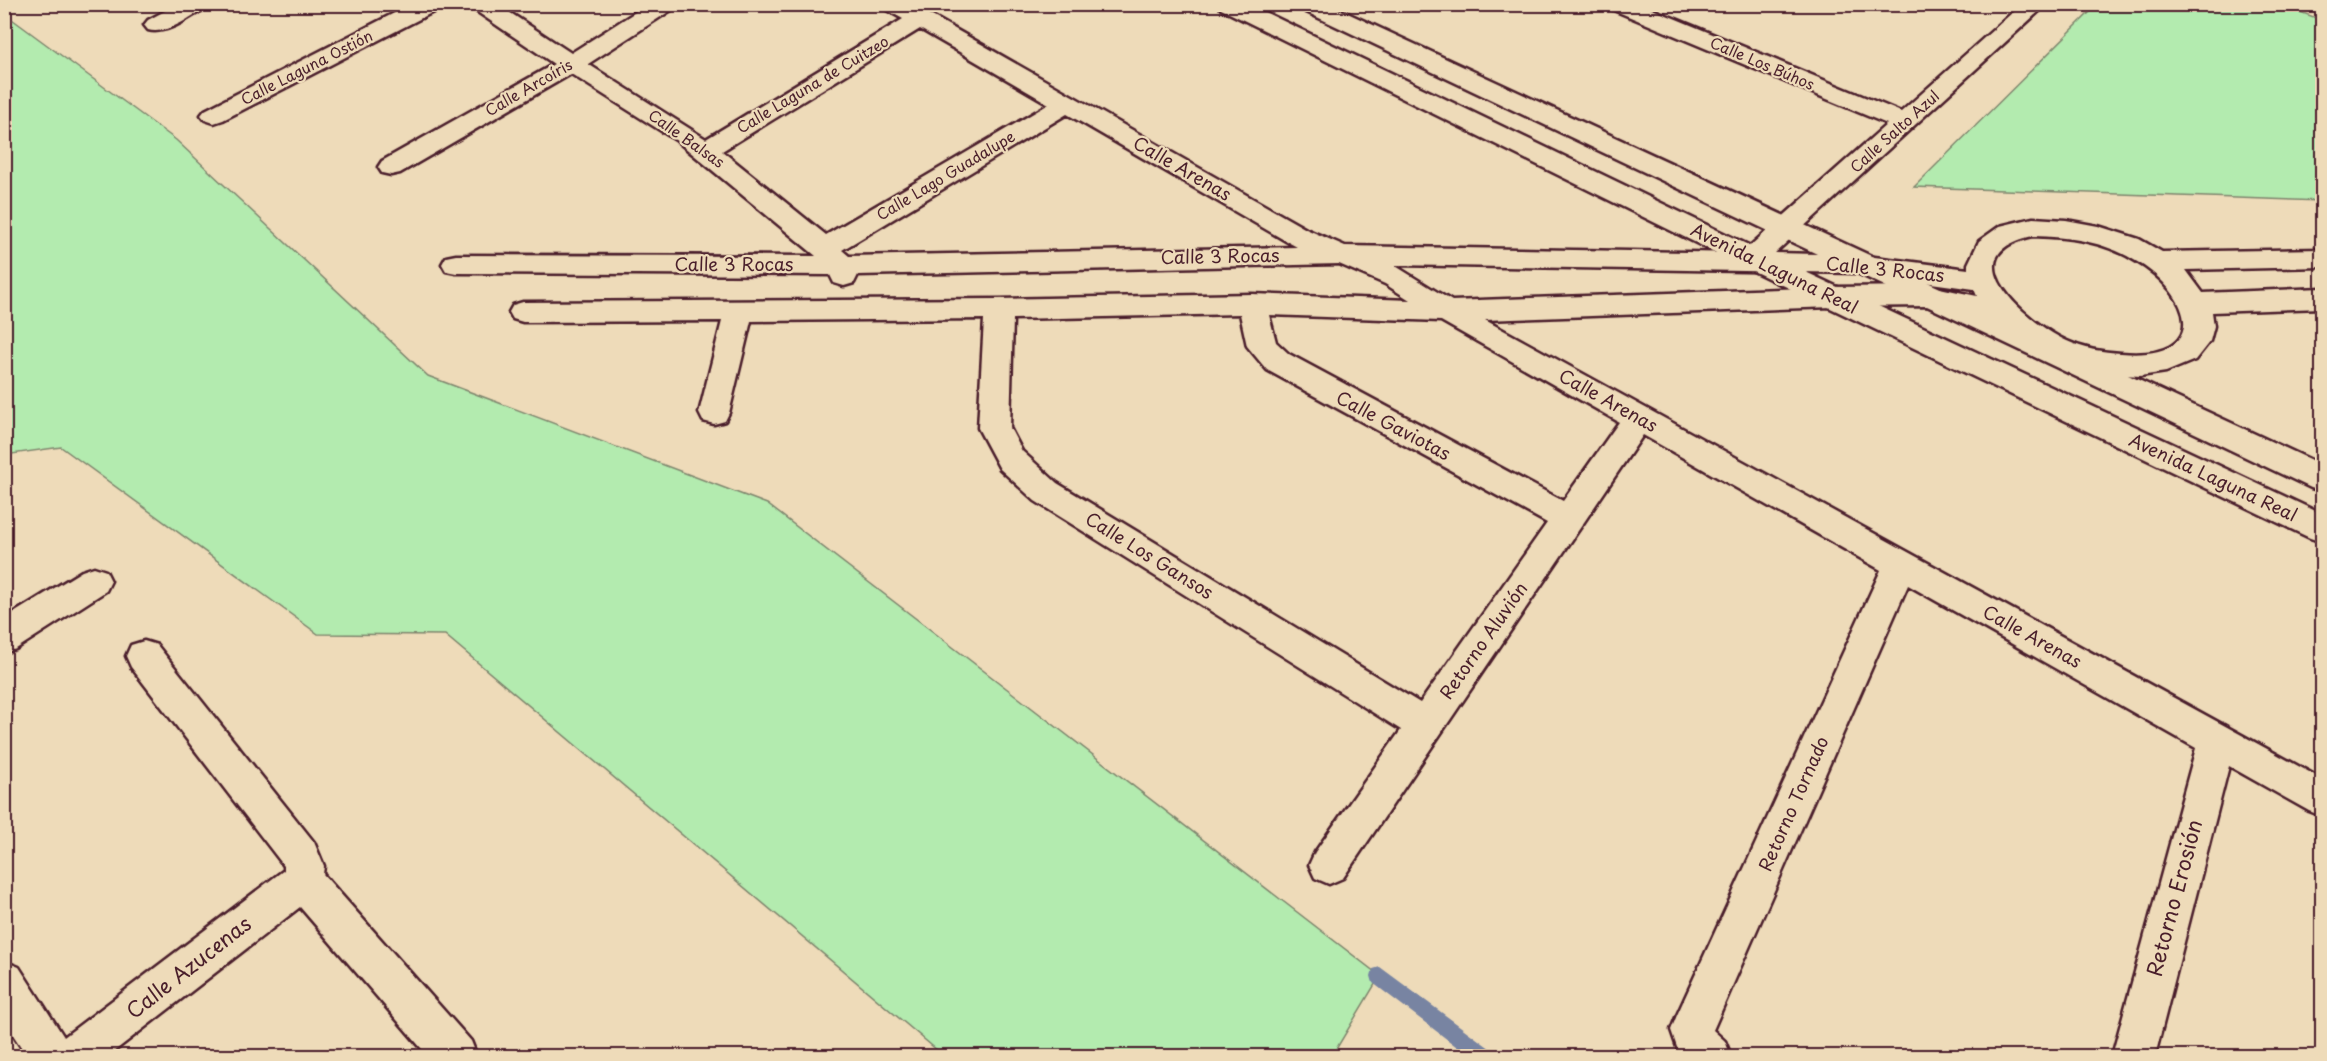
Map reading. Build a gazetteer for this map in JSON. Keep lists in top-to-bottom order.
{
  "streets": {
    "street": [
      "Calle Los Búhos",
      "Calle Laguna Ostión",
      "Calle Laguna de Cuitzeo",
      "Calle Arcoíris",
      "Calle Salto Azul",
      "Calle Balsas",
      "Calle Arenas",
      "Calle Lago Guadalupe",
      "Calle 3 Rocas",
      "Avenida Laguna Real",
      "Calle Gaviotas",
      "Calle Los Gansos",
      "Retorno Aluvión",
      "Retorno Tornado",
      "Retorno Erosión",
      "Calle Azucenas"
    ]
  },
  "crossings": [
    ["Calle Los Búhos", "Calle Salto Azul"],
    ["Calle Laguna de Cuitzeo", "Calle Balsas"],
    ["Calle Laguna de Cuitzeo", "Calle Arenas"],
    ["Calle Arcoíris", "Calle Balsas"],
    ["Calle Salto Azul", "Calle 3 Rocas"],
    ["Calle Salto Azul", "Avenida Laguna Real"],
    ["Calle Balsas", "Calle Lago Guadalupe"],
    ["Calle Balsas", "Calle 3 Rocas"],
    ["Calle Arenas", "Calle Lago Guadalupe"],
    ["Calle Arenas", "Calle 3 Rocas"],
    ["Calle Arenas", "Retorno Aluvión"],
    ["Calle Arenas", "Retorno Tornado"],
    ["Calle Arenas", "Retorno Erosión"],
    ["Calle Lago Guadalupe", "Calle 3 Rocas"],
    ["Calle 3 Rocas", "Avenida Laguna Real"],
    ["Calle 3 Rocas", "Calle Gaviotas"],
    ["Calle 3 Rocas", "Calle Los Gansos"],
    ["Calle Gaviotas", "Retorno Aluvión"],
    ["Calle Los Gansos", "Retorno Aluvión"]
  ]
}
